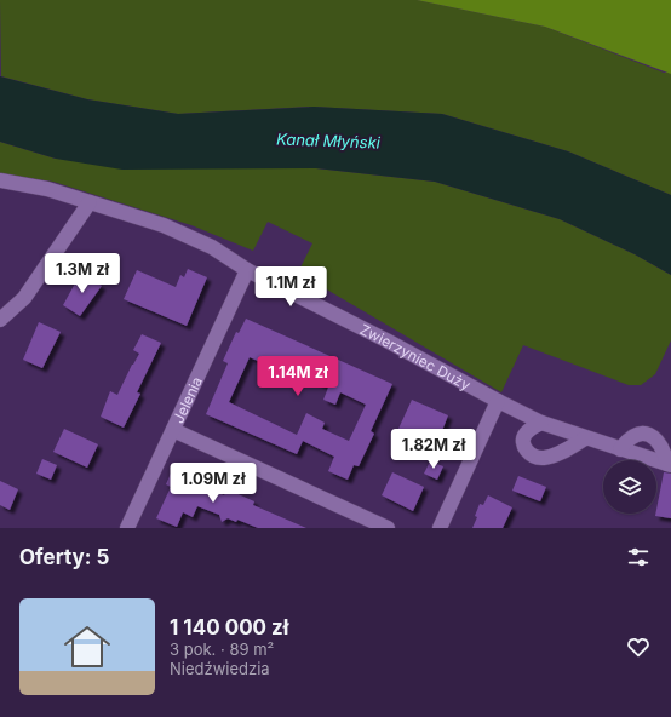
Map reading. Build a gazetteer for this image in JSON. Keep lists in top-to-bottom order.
{
  "streets": {
    "street": ["Zwierzyniec Duży", "Jelenia"]
  },
  "crossings": [
    ["Zwierzyniec Duży", "Jelenia"]
  ],
  "water": ["Kanał Młyński"],
  "page": {
    "price": [
      "1.3M zł",
      "1.1M zł",
      "1.14M zł",
      "1.82M zł",
      "1.09M zł"
    ],
    "heading": "Oferty: 5",
    "list": [
      {
        "name": "1 140 000 zł",
        "note": "3 pok. · 89 m² · Niedźwiedzia"
      }
    ]
  }
}
